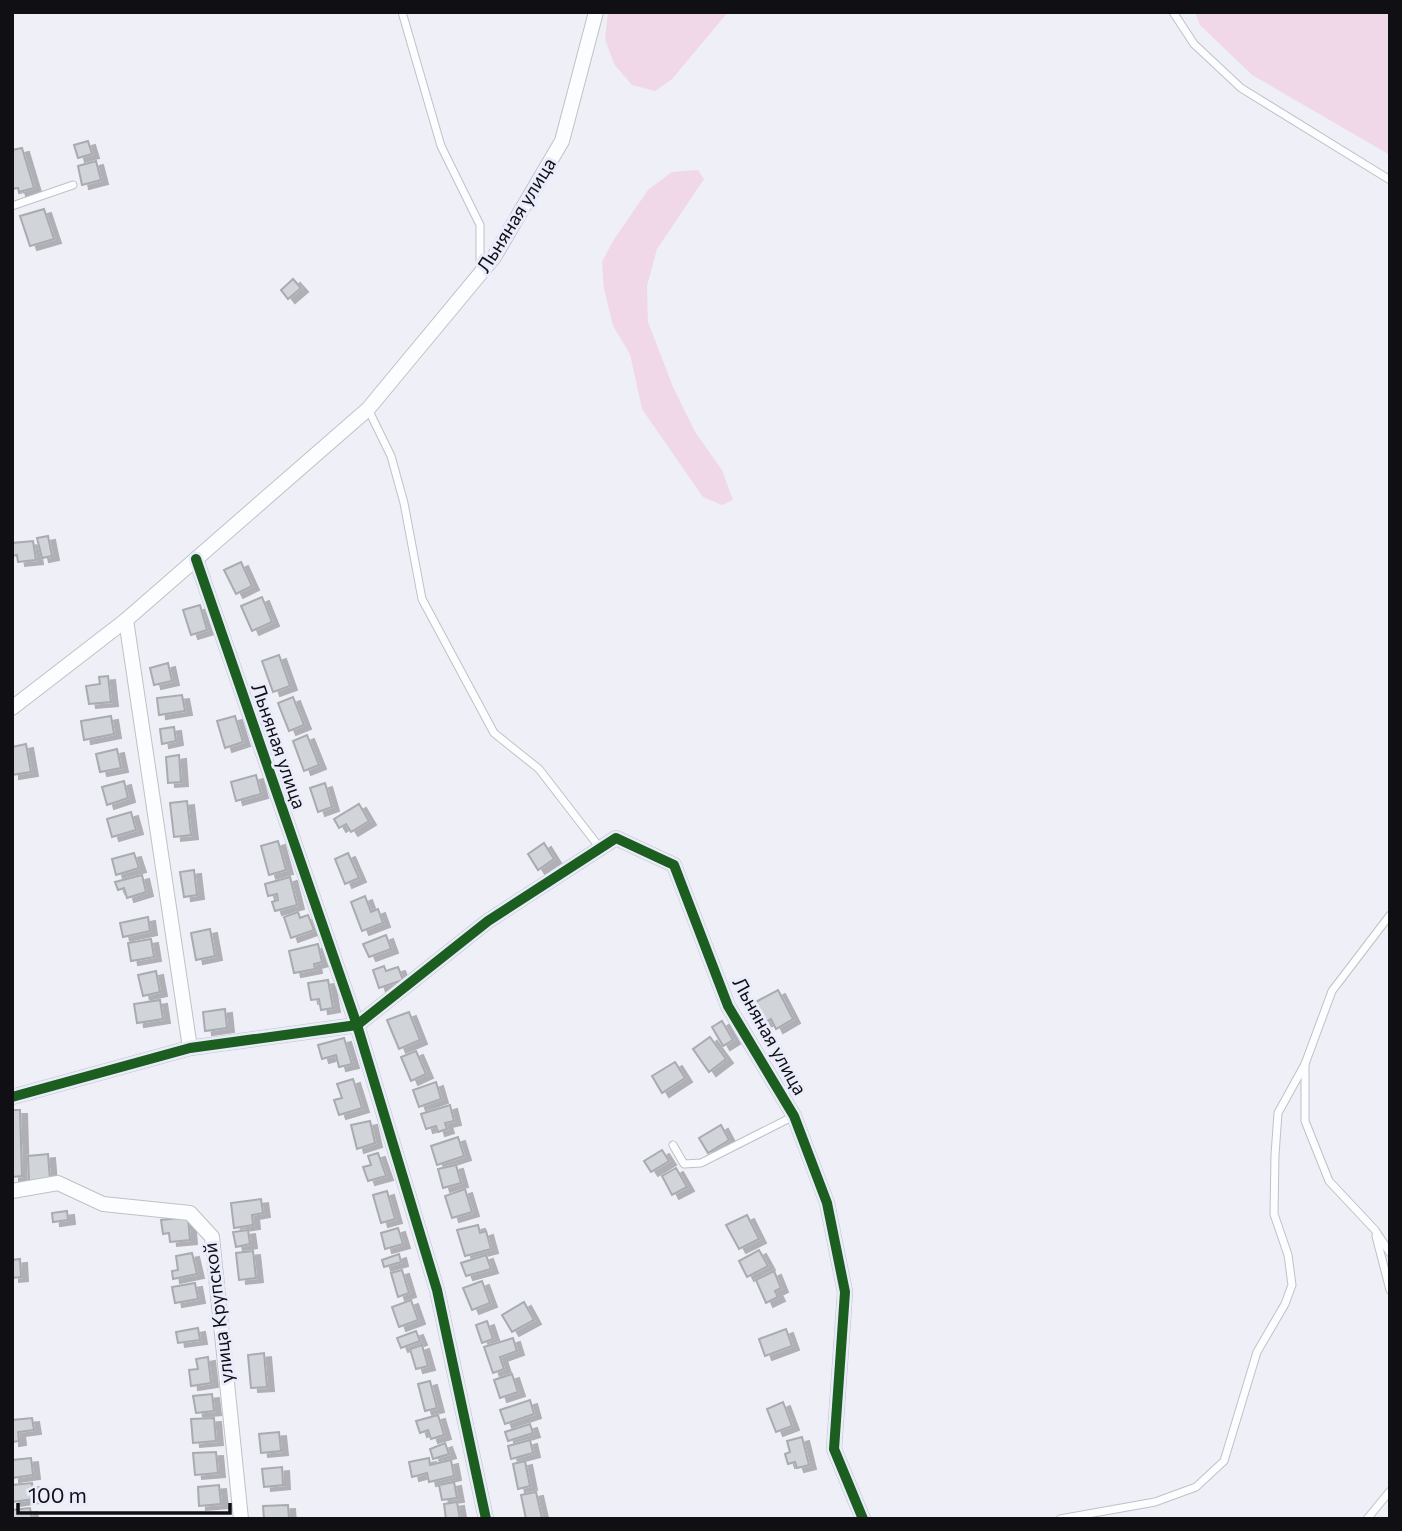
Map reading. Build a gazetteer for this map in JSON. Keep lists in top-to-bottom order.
{
  "streets": {
    "street": ["Льняная улица", "улица Крупской"]
  },
  "scale_bar": "100 m"
}
